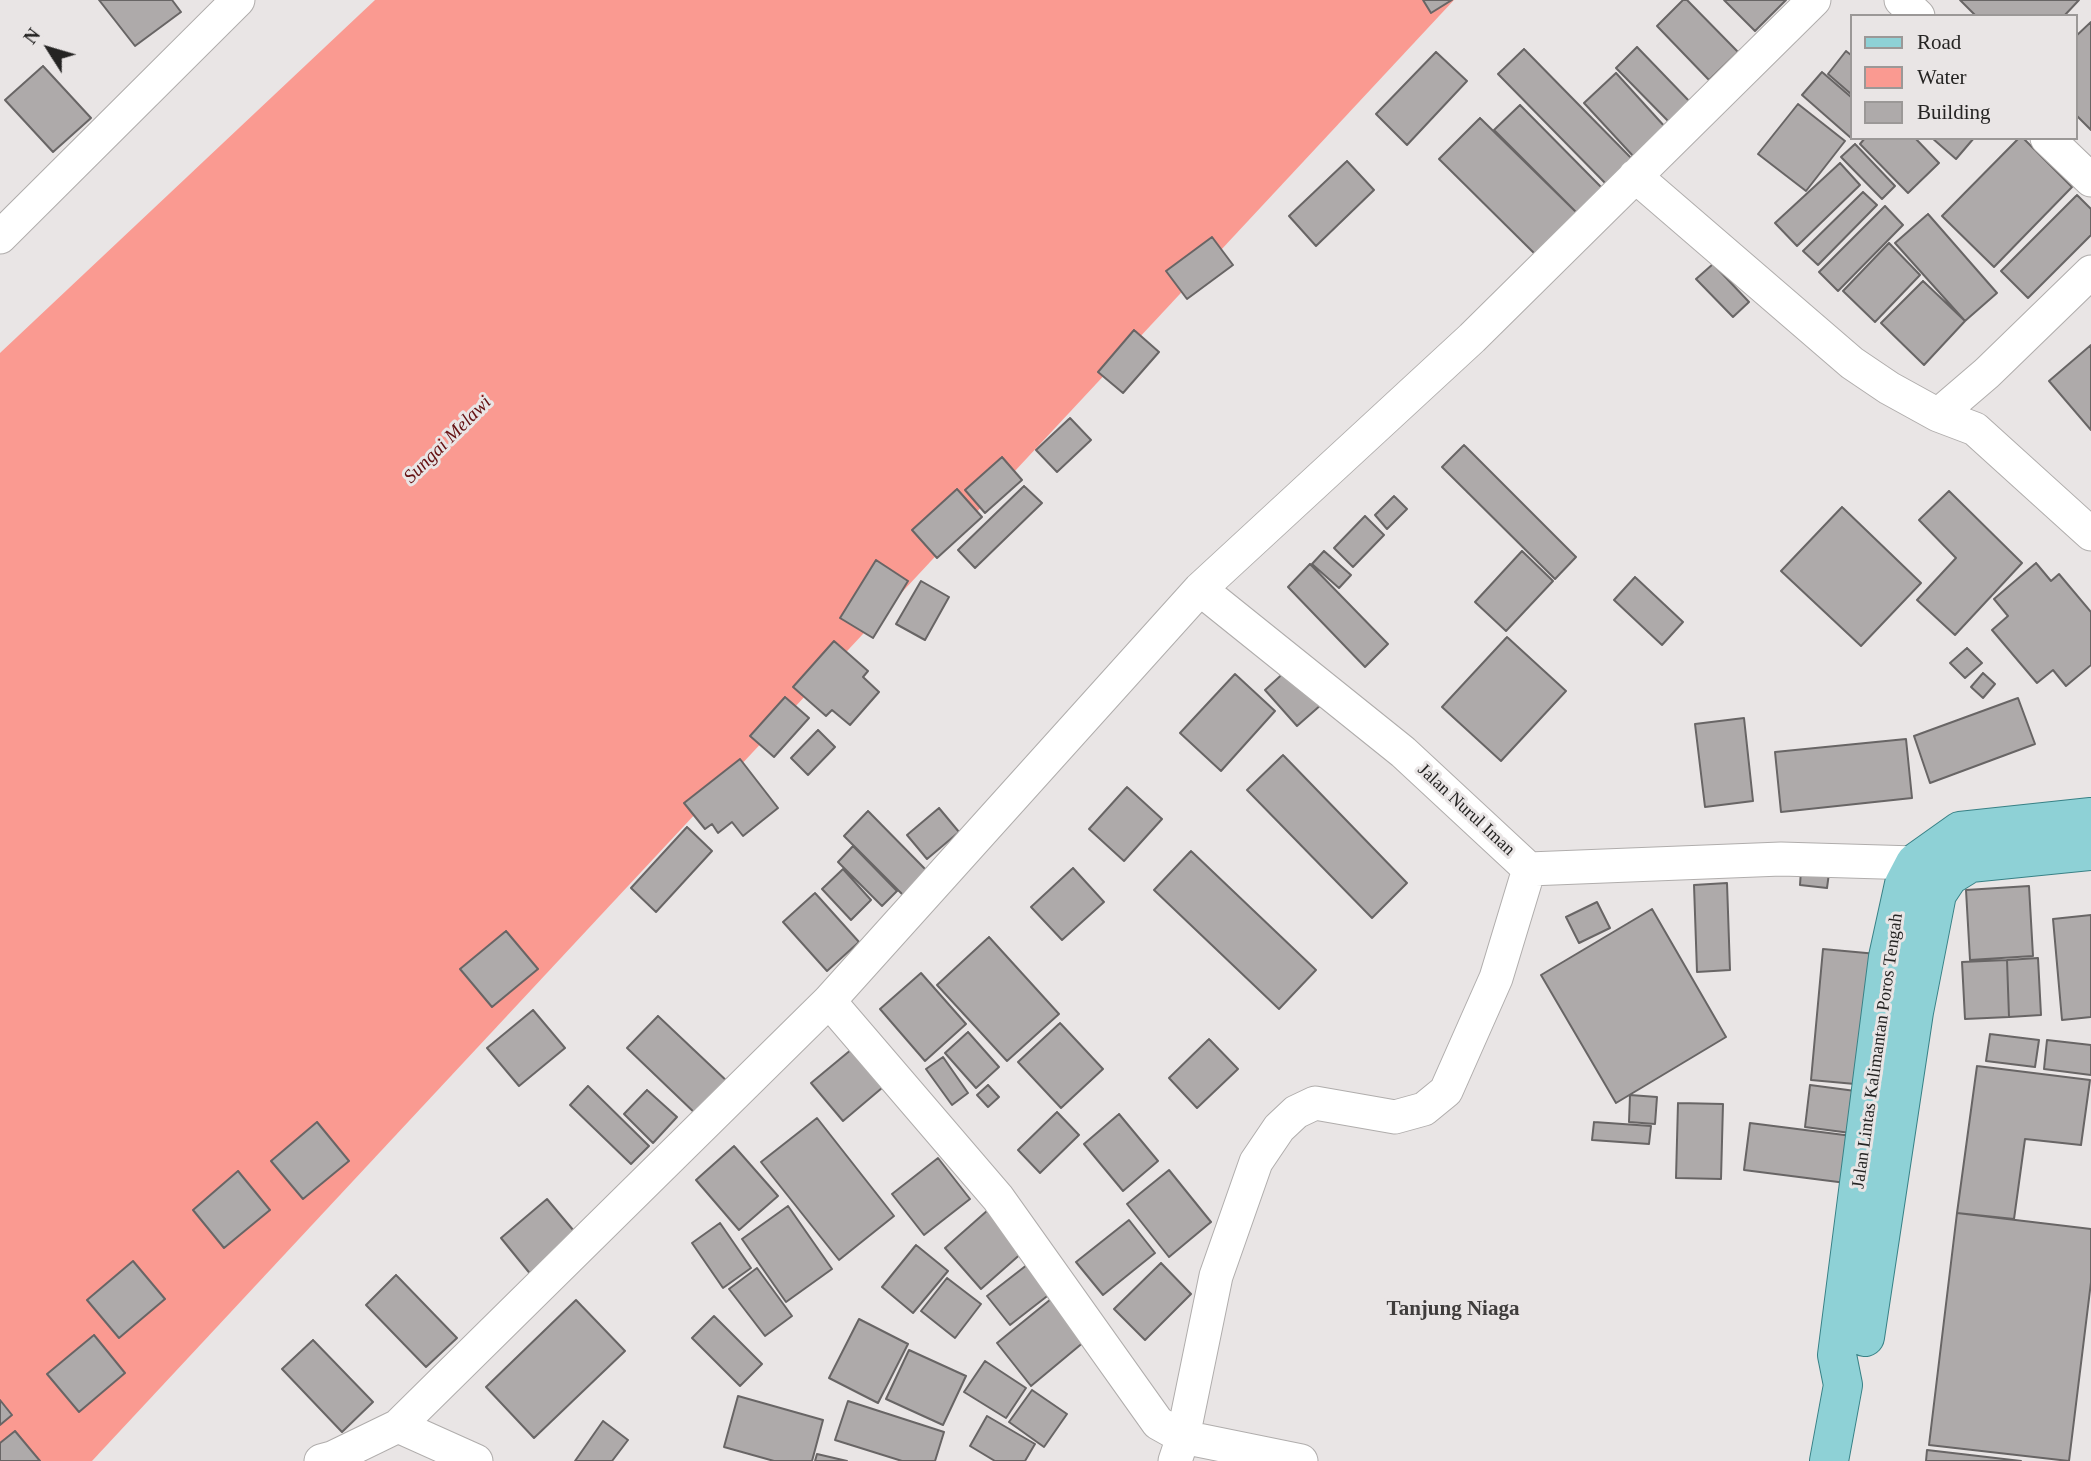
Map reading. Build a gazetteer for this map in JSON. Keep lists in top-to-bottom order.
{
  "streets": {
    "main road": ["Jalan Lintas Kalimantan Poros Tengah"],
    "street": ["Jalan Nurul Iman"]
  },
  "crossings": [
    ["Jalan Nurul Iman", "Jalan Lintas Kalimantan Poros Tengah"]
  ],
  "districts": ["Tanjung Niaga"],
  "water": ["Sungai Melawi"],
  "legend": ["Road", "Water", "Building"],
  "north": "top left"
}
